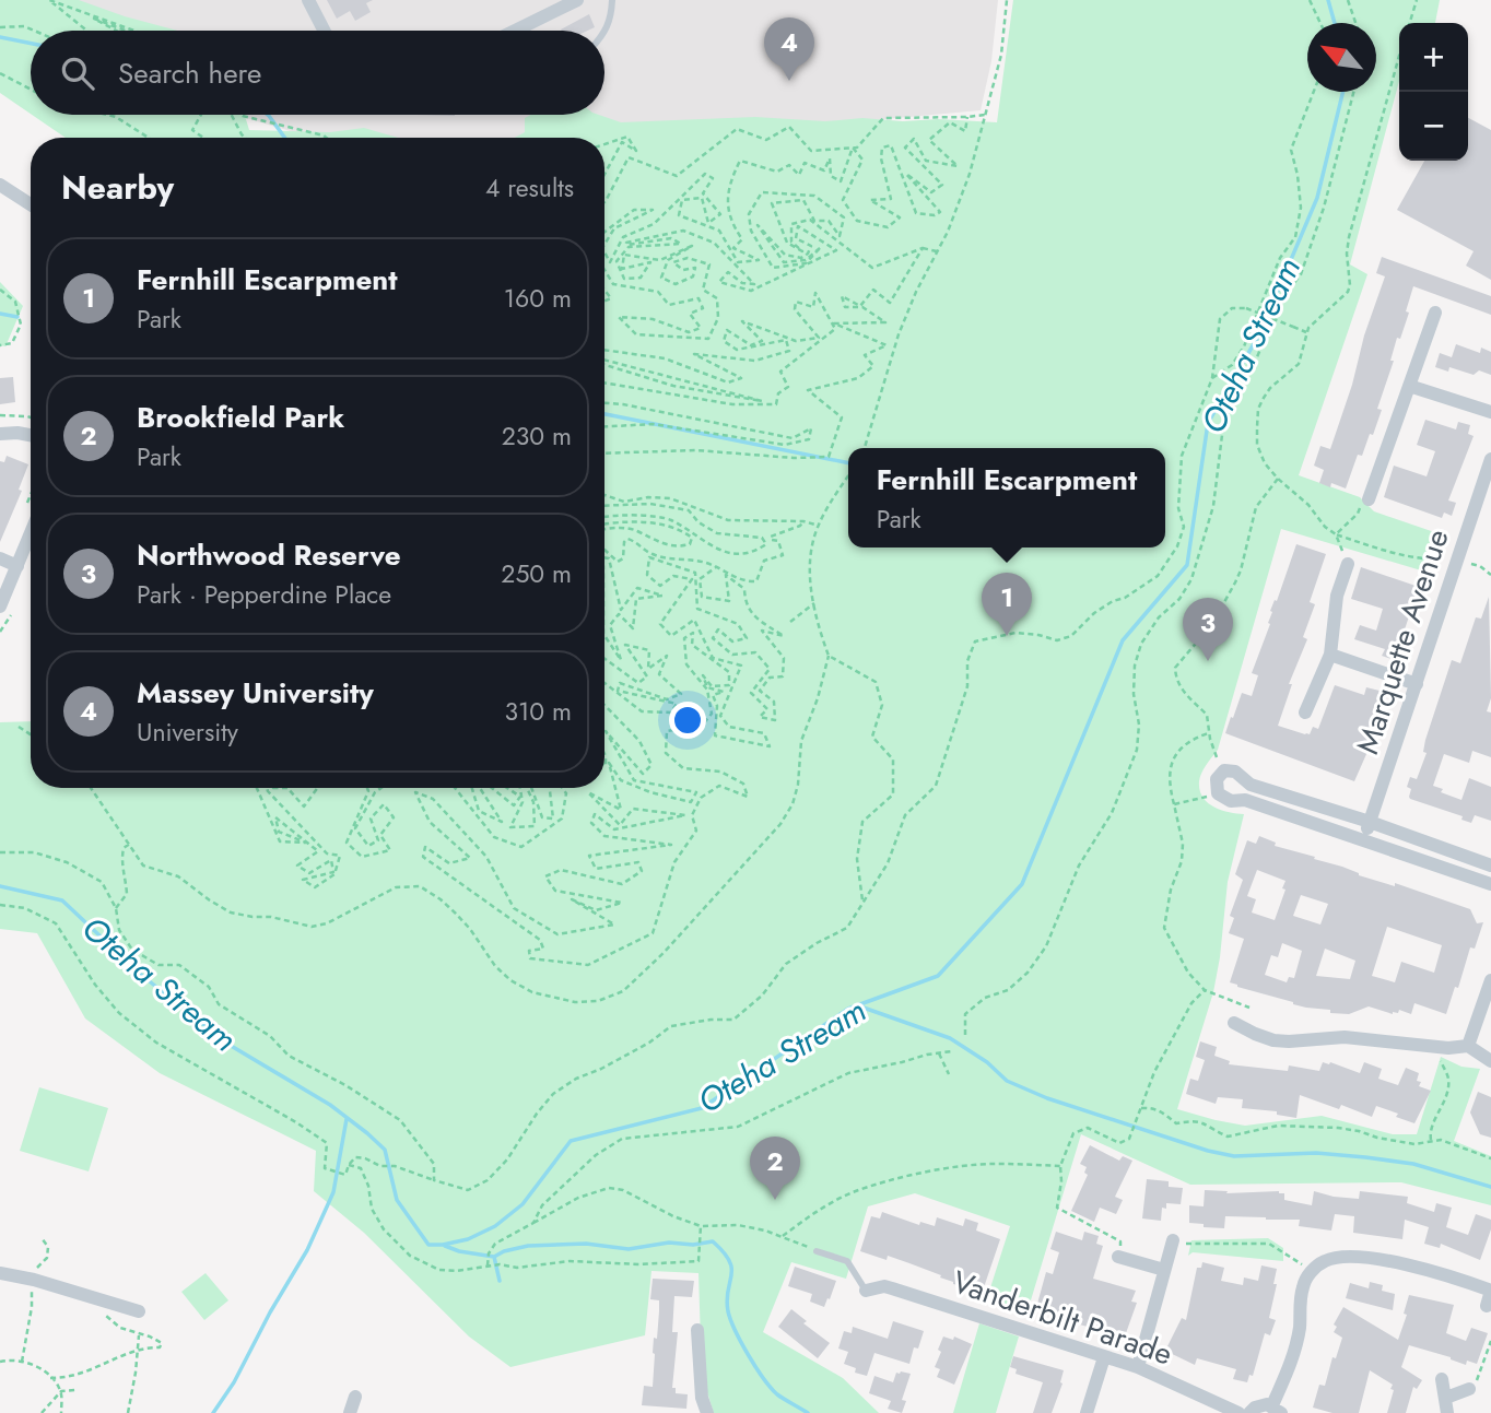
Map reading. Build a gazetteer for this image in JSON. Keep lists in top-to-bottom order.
{
  "streets": {
    "street": ["Marquette Avenue", "Vanderbilt Parade"]
  },
  "water": ["Oteha Stream"],
  "north": "top left",
  "page": {
    "pins": [
      "4",
      "1",
      "3",
      "2"
    ],
    "map_buttons": ["+", "−"],
    "search": "Search here",
    "heading": ["Nearby", "4 results"],
    "list": [
      {
        "mark": "1",
        "name": "Fernhill Escarpment",
        "note": "Park",
        "value": "160 m"
      },
      {
        "mark": "2",
        "name": "Brookfield Park",
        "note": "Park",
        "value": "230 m"
      },
      {
        "mark": "3",
        "name": "Northwood Reserve",
        "note": "Park · Pepperdine Place",
        "value": "250 m"
      },
      {
        "mark": "4",
        "name": "Massey University",
        "note": "University",
        "value": "310 m"
      }
    ],
    "popup": ["Fernhill Escarpment", "Park"]
  }
}
